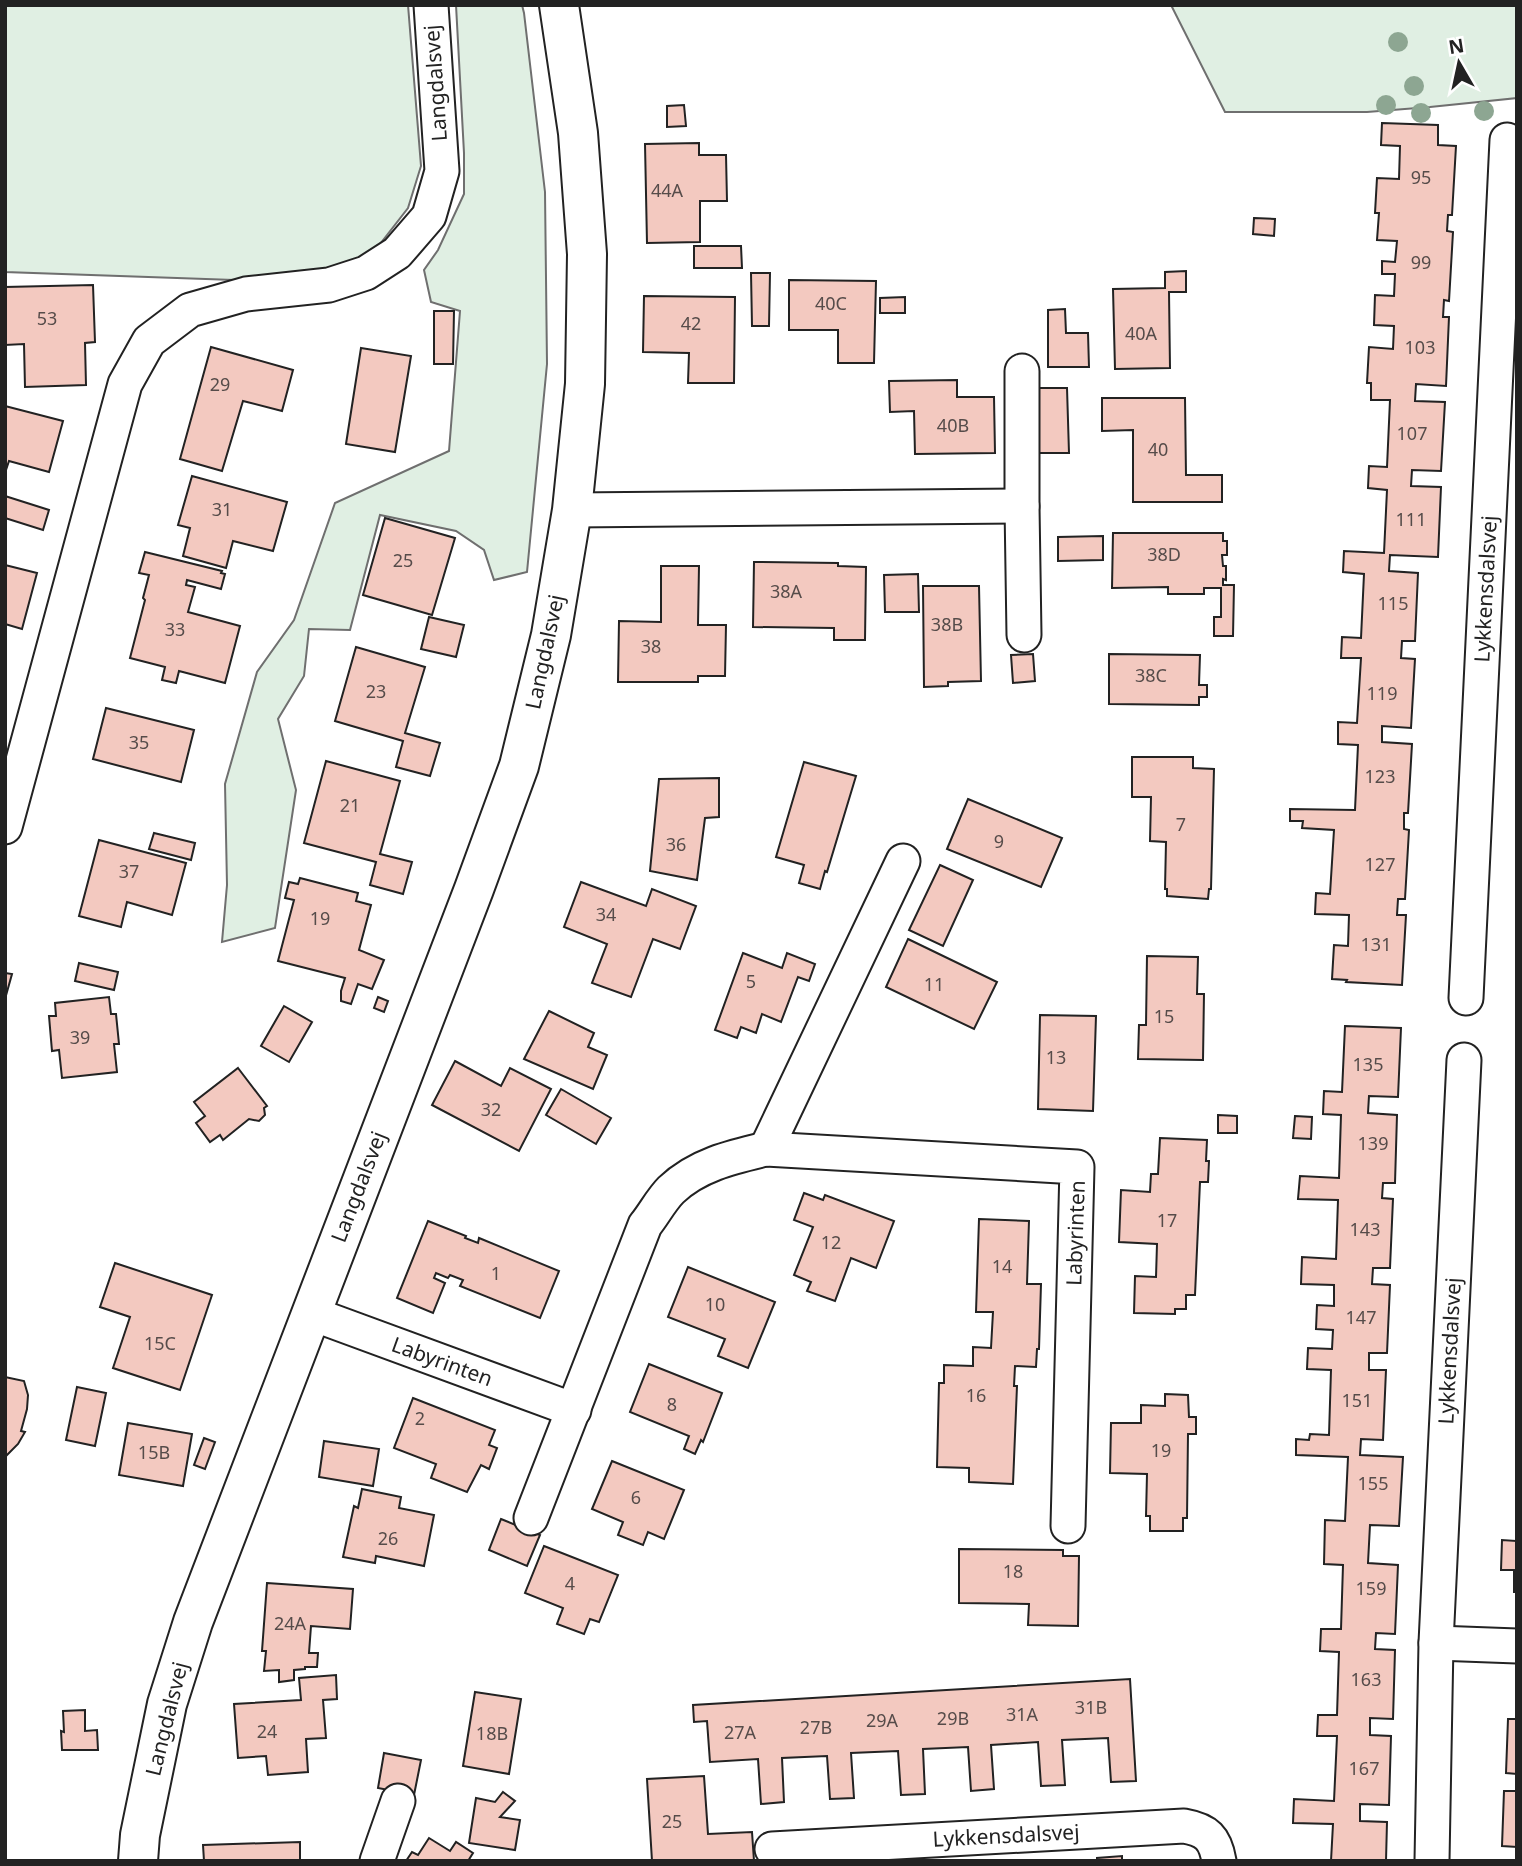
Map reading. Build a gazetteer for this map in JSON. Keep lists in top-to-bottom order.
{
  "streets": {
    "street": ["Langdalsvej", "Lykkensdalsvej", "Labyrinten"]
  },
  "crossings": [
    ["Langdalsvej", "Labyrinten"]
  ],
  "house_numbers": [
    "95",
    "44A",
    "99",
    "40C",
    "53",
    "42",
    "40A",
    "103",
    "29",
    "40B",
    "107",
    "40",
    "31",
    "111",
    "38D",
    "25",
    "38A",
    "115",
    "38B",
    "33",
    "38",
    "38C",
    "23",
    "119",
    "35",
    "123",
    "21",
    "7",
    "9",
    "36",
    "127",
    "37",
    "34",
    "19",
    "131",
    "5",
    "11",
    "15",
    "39",
    "13",
    "135",
    "32",
    "139",
    "17",
    "143",
    "12",
    "14",
    "1",
    "10",
    "147",
    "15C",
    "16",
    "151",
    "8",
    "2",
    "19",
    "15B",
    "155",
    "6",
    "26",
    "18",
    "4",
    "159",
    "24A",
    "163",
    "31B",
    "31A",
    "29B",
    "29A",
    "27B",
    "24",
    "27A",
    "18B",
    "167",
    "25"
  ],
  "north": "top"
}
